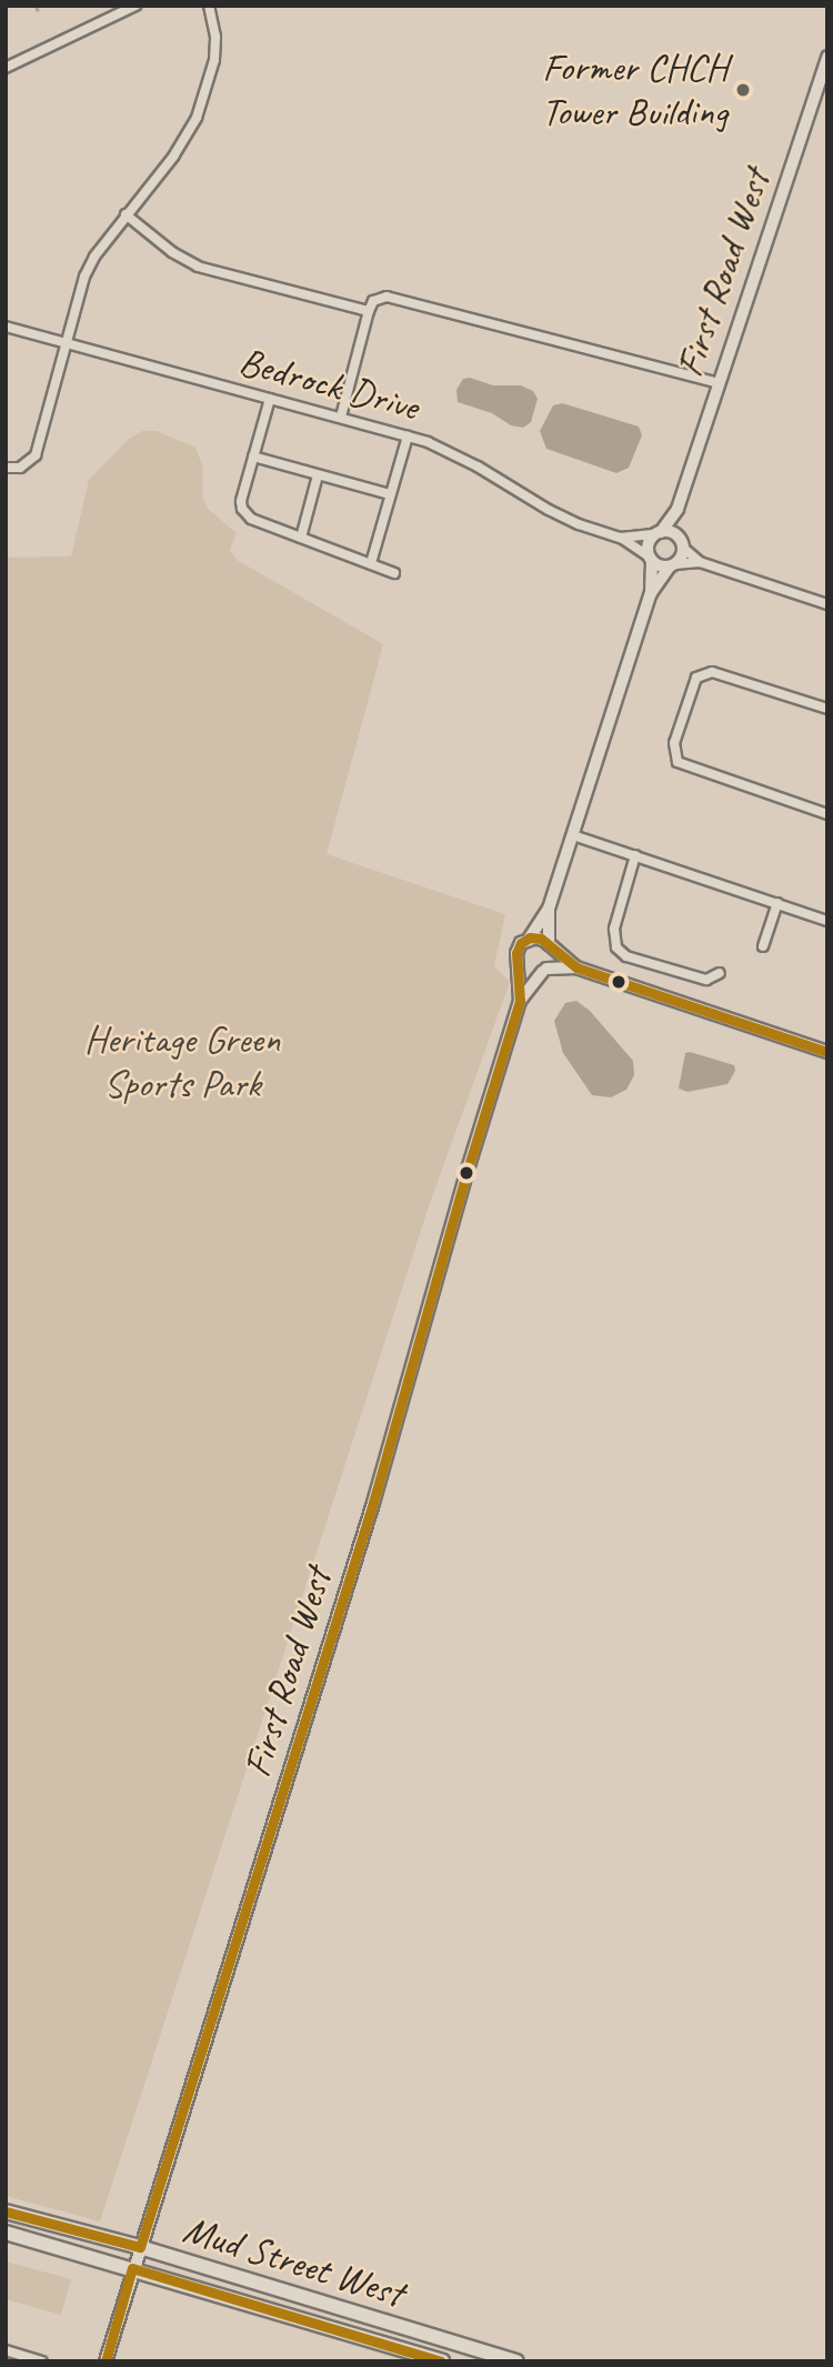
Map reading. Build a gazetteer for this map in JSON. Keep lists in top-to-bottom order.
{
  "streets": {
    "main road": ["Mud Street West"],
    "street": ["First Road West", "Bedrock Drive"]
  },
  "crossings": [
    ["First Road West", "Bedrock Drive"],
    ["First Road West", "Mud Street West"]
  ],
  "parks": ["Heritage Green Sports Park"],
  "places": ["Former CHCH Tower Building"]
}
